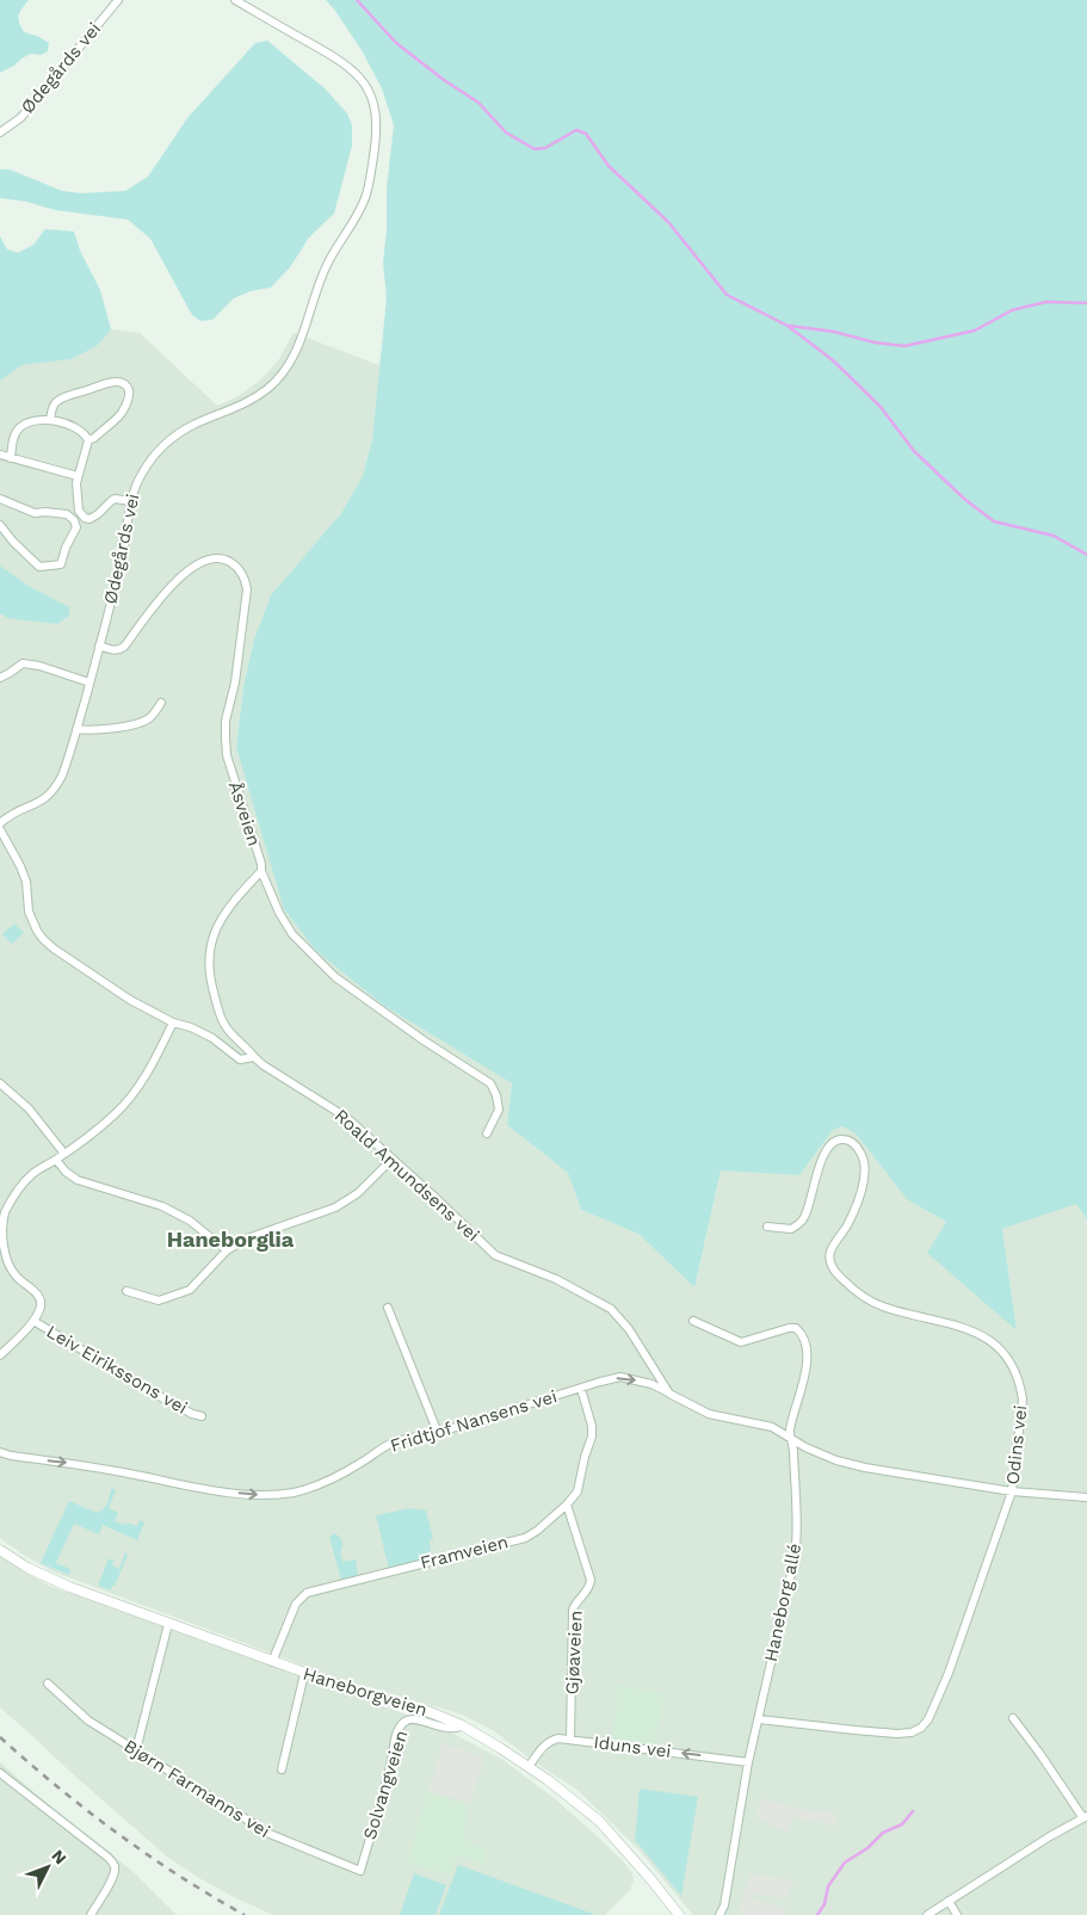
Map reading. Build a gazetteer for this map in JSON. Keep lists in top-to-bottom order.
{
  "streets": {
    "street": [
      "Ødegårds vei",
      "Åsveien",
      "Roald Amundsens vei",
      "Leiv Eirikssons vei",
      "Fridtjof Nansens vei",
      "Odins vei",
      "Framveien",
      "Haneborg allé",
      "Gjøaveien",
      "Haneborgveien",
      "Iduns vei",
      "Solvangveien",
      "Bjørn Farmanns vei"
    ]
  },
  "crossings": [
    ["Ødegårds vei", "Åsveien"],
    ["Roald Amundsens vei", "Fridtjof Nansens vei"],
    ["Fridtjof Nansens vei", "Odins vei"],
    ["Fridtjof Nansens vei", "Framveien"],
    ["Fridtjof Nansens vei", "Haneborg allé"],
    ["Odins vei", "Haneborg allé"],
    ["Framveien", "Gjøaveien"],
    ["Framveien", "Haneborgveien"],
    ["Haneborg allé", "Iduns vei"],
    ["Gjøaveien", "Iduns vei"],
    ["Haneborgveien", "Iduns vei"],
    ["Haneborgveien", "Solvangveien"],
    ["Solvangveien", "Bjørn Farmanns vei"]
  ],
  "one_way": ["Fridtjof Nansens vei", "Iduns vei"],
  "districts": ["Haneborglia"],
  "north": "top right"
}
